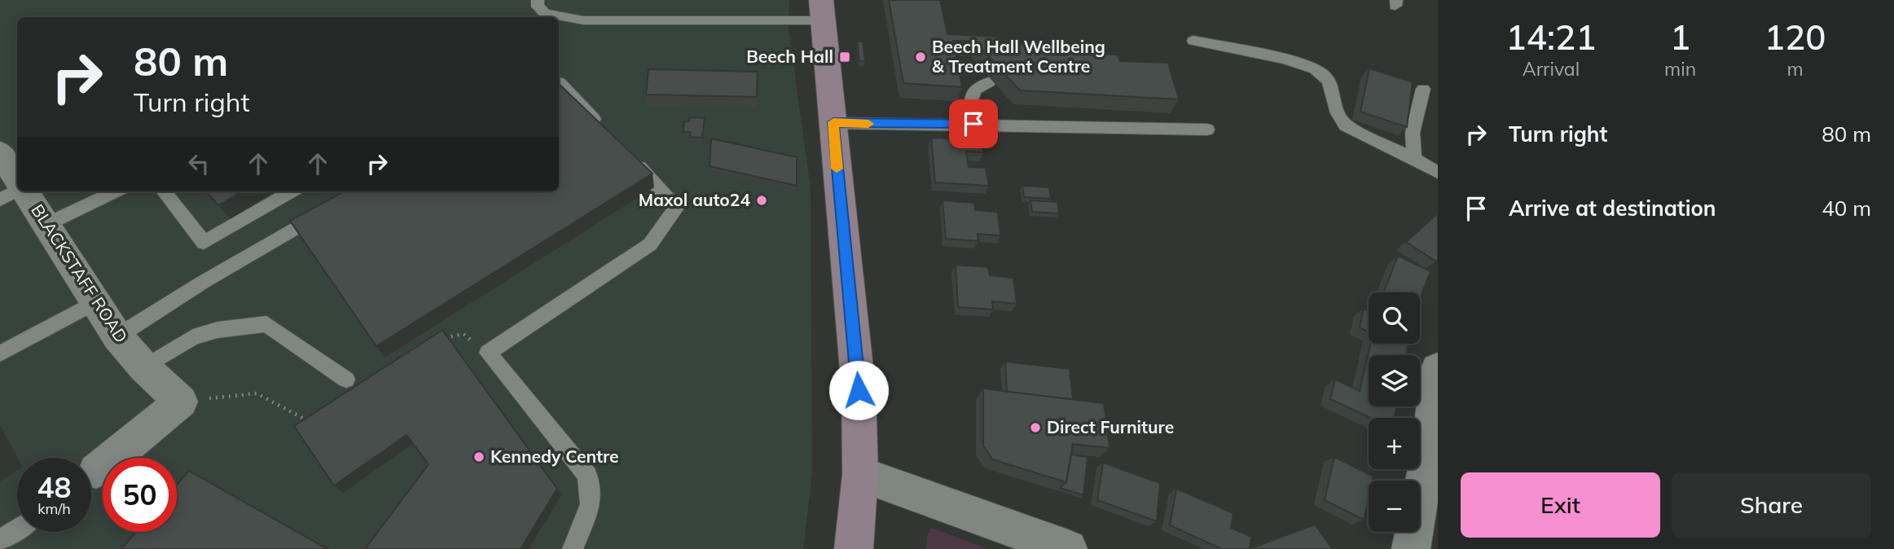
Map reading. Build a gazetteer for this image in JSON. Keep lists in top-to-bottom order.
{
  "streets": {
    "street": ["BLACKSTAFF ROAD"]
  },
  "places": {
    "transit": ["Beech Hall"],
    "other": [
      "Beech Hall Wellbeing & Treatment Centre",
      "Maxol auto24",
      "Direct Furniture",
      "Kennedy Centre"
    ]
  },
  "page": {
    "eta": [
      "14:21",
      "Arrival",
      "1",
      "min",
      "120",
      "m"
    ],
    "turn": ["80 m", "Turn right"],
    "list": [
      {
        "name": "Turn right",
        "value": "80 m"
      },
      {
        "name": "Arrive at destination",
        "value": "40 m"
      }
    ],
    "map_buttons": ["+", "−"],
    "speed": "48 km/h",
    "limit": "50",
    "buttons": ["Exit", "Share"]
  }
}
